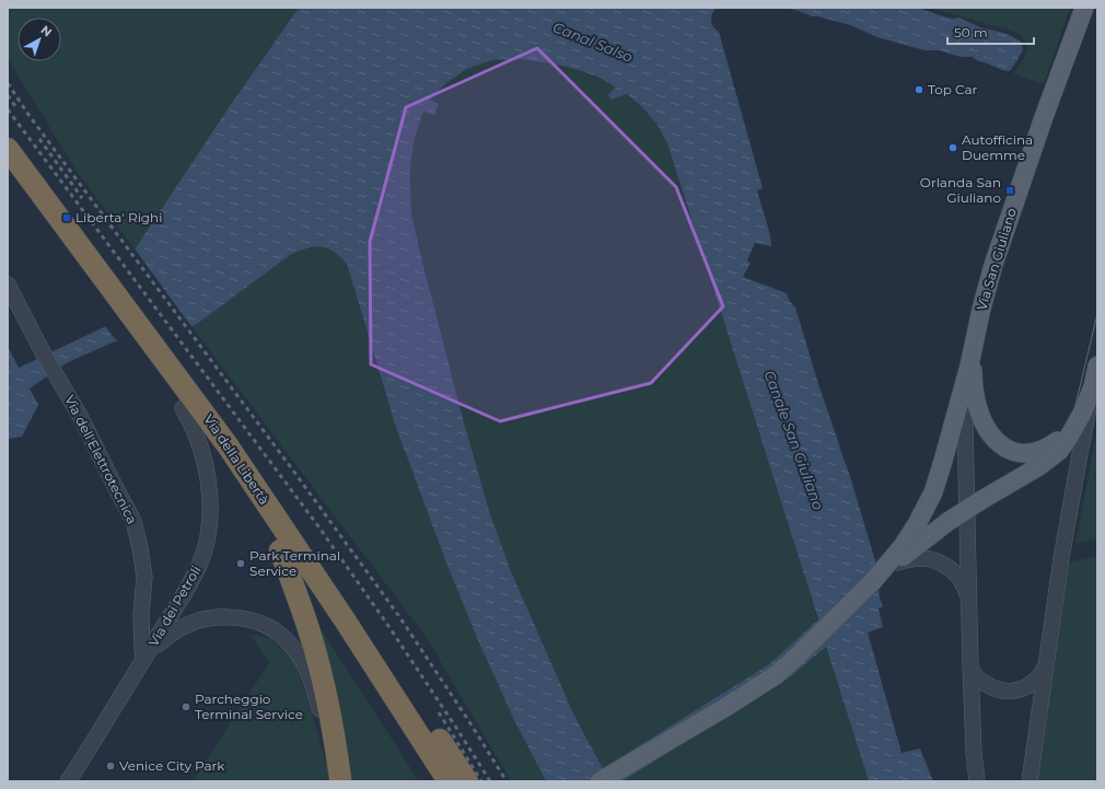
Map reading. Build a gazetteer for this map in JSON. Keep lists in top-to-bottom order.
{
  "streets": {
    "highway": ["Via della Libertà"],
    "main road": ["Via San Giuliano"],
    "street": ["Via dell'Elettrotecnica", "Via dei Petroli"]
  },
  "crossings": [
    ["Via dell'Elettrotecnica", "Via dei Petroli"],
    ["Via della Libertà", "Via dei Petroli"]
  ],
  "water": ["Canal Salso", "Canale San Giuliano"],
  "places": {
    "other": [
      "Top Car",
      "Autofficina Duemme",
      "Park Terminal Service",
      "Parcheggio Terminal Service",
      "Venice City Park"
    ],
    "transit": ["Orlanda San Giuliano", "Liberta' Righi"]
  },
  "scale_bar": "50 m",
  "north": "top right"
}
